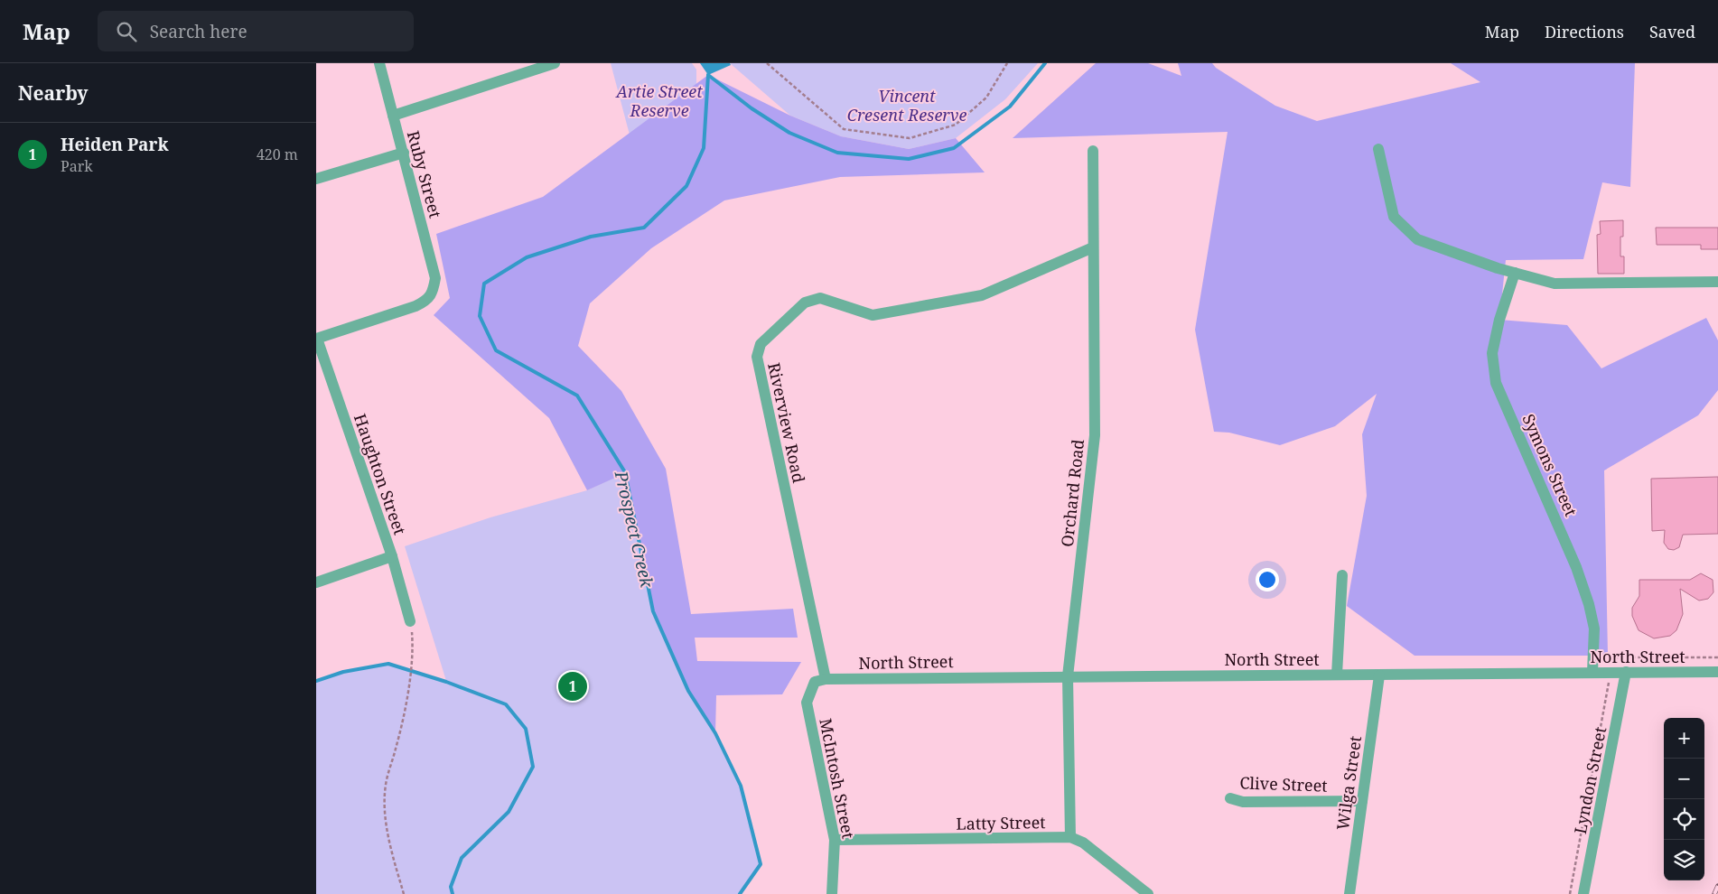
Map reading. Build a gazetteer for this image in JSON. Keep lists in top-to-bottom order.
{
  "streets": {
    "street": [
      "Ruby Street",
      "Riverview Road",
      "Symons Street",
      "Haughton Street",
      "Orchard Road",
      "North Street",
      "McIntosh Street",
      "Lyndon Street",
      "Wilga Street",
      "Clive Street",
      "Latty Street"
    ]
  },
  "crossings": [
    ["Ruby Street", "Haughton Street"],
    ["Riverview Road", "Orchard Road"],
    ["Riverview Road", "North Street"],
    ["Riverview Road", "McIntosh Street"],
    ["Symons Street", "North Street"],
    ["Orchard Road", "North Street"],
    ["Orchard Road", "Latty Street"],
    ["North Street", "McIntosh Street"],
    ["North Street", "Lyndon Street"],
    ["North Street", "Wilga Street"],
    ["McIntosh Street", "Latty Street"],
    ["Wilga Street", "Clive Street"]
  ],
  "water": ["Prospect Creek"],
  "parks": ["Artie Street Reserve", "Vincent Cresent Reserve"],
  "page": {
    "header": "Map",
    "search": "Search here",
    "nav": ["Map", "Directions", "Saved"],
    "heading": "Nearby",
    "list": [
      {
        "mark": "1",
        "name": "Heiden Park",
        "note": "Park",
        "value": "420 m"
      }
    ],
    "pins": "1",
    "map_buttons": ["+", "−"]
  }
}
